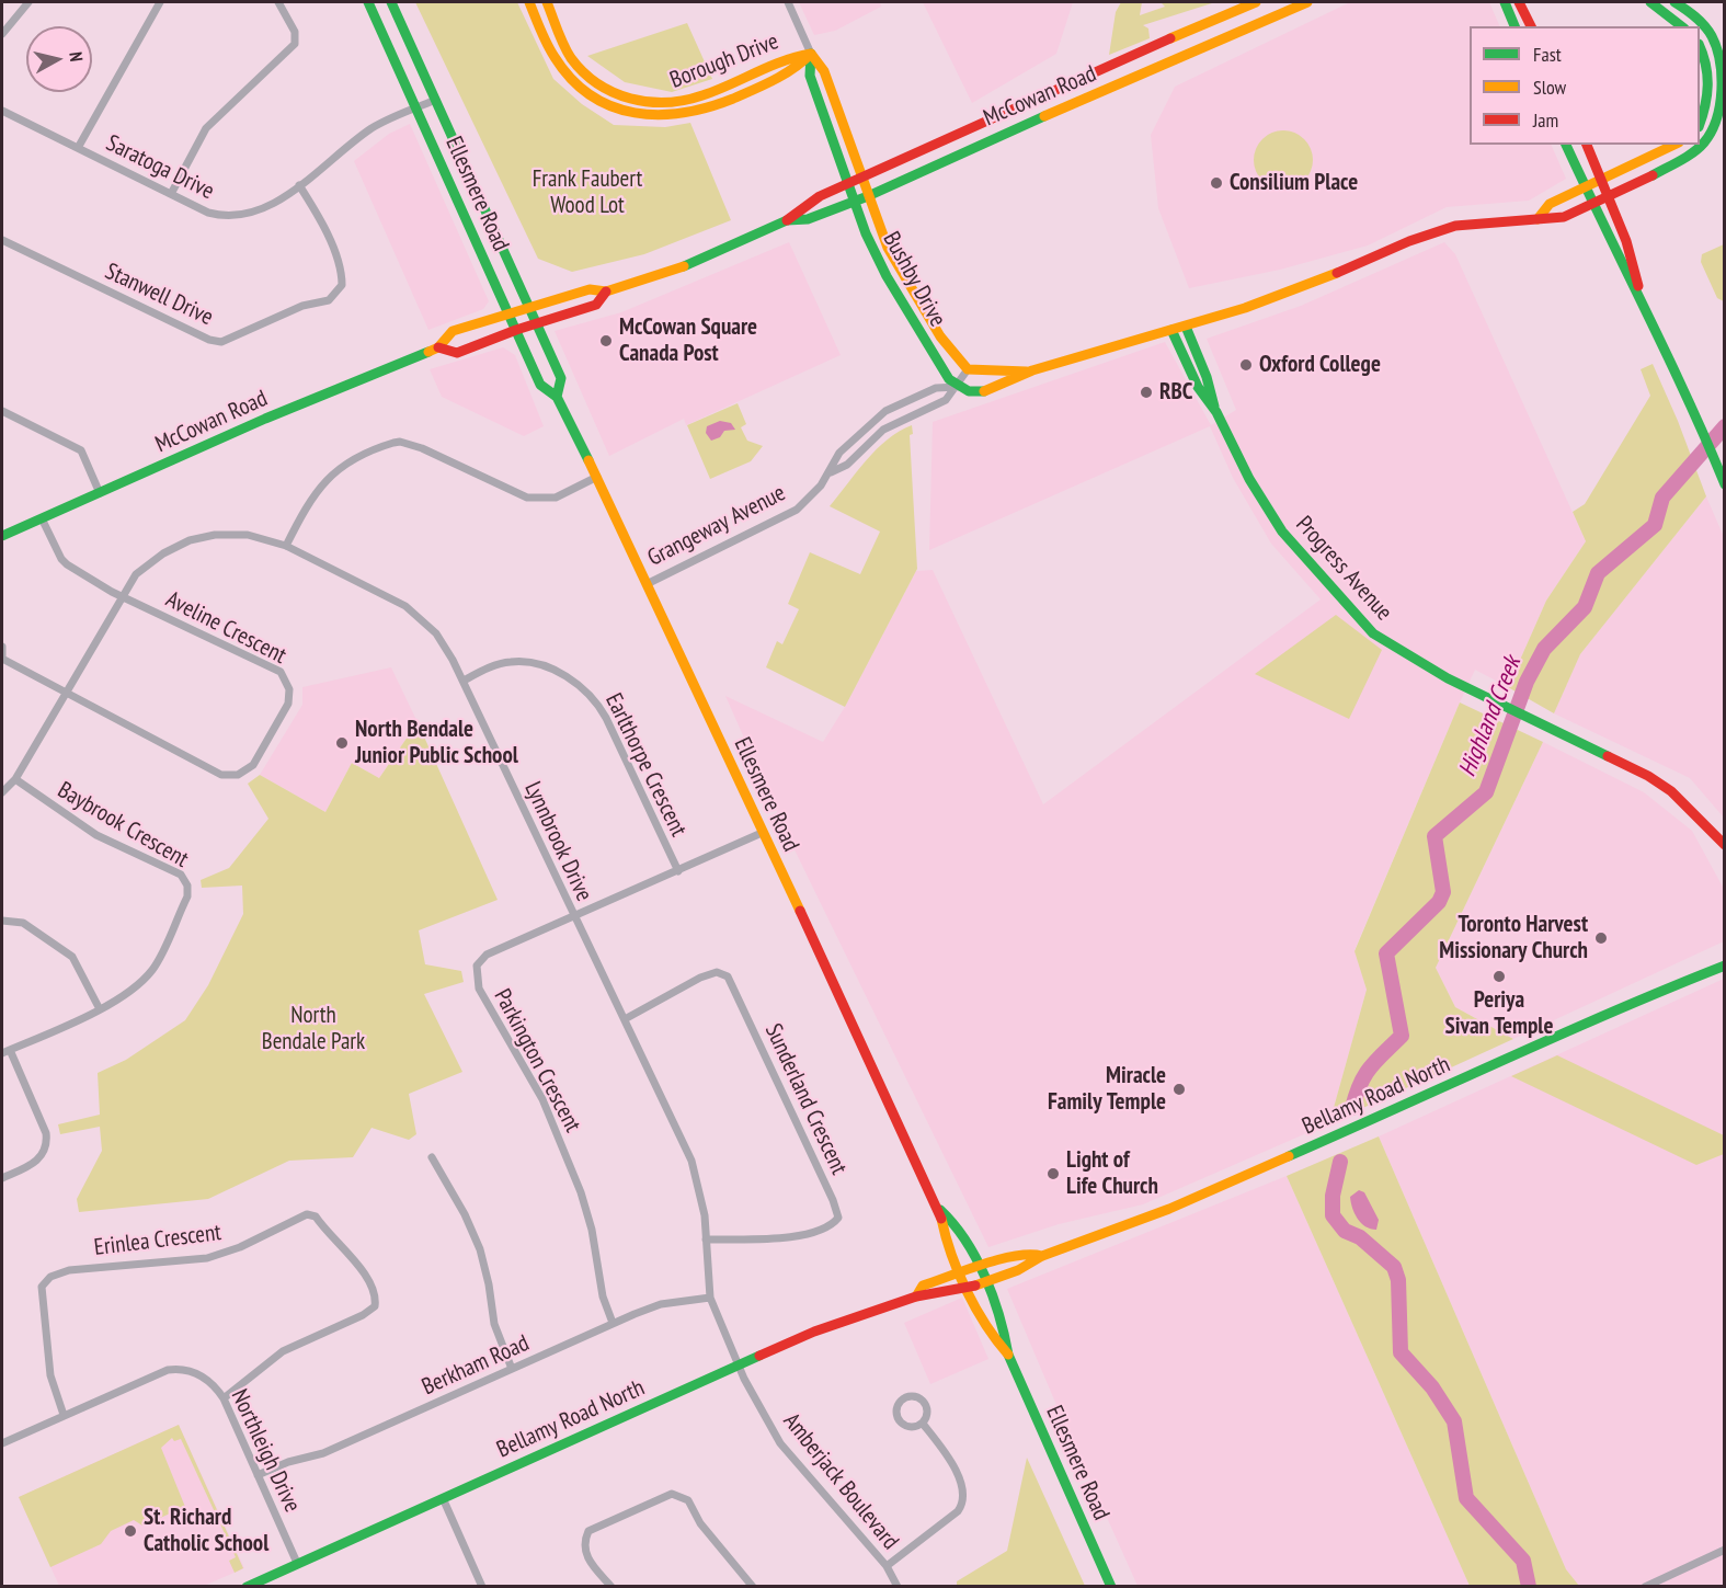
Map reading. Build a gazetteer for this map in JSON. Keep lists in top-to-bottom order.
{
  "streets": {
    "main road": [
      "Borough Drive",
      "McCowan Road",
      "Ellesmere Road",
      "Bushby Drive",
      "Grangeway Avenue",
      "Progress Avenue",
      "Bellamy Road North"
    ],
    "street": [
      "Saratoga Drive",
      "Stanwell Drive",
      "Aveline Crescent",
      "Earlthorpe Crescent",
      "Baybrook Crescent",
      "Lynnbrook Drive",
      "Parkington Crescent",
      "Sunderland Crescent",
      "Erinlea Crescent",
      "Berkham Road",
      "Northleigh Drive",
      "Amberjack Boulevard"
    ]
  },
  "crossings": [
    ["Borough Drive", "Bushby Drive"],
    ["McCowan Road", "Ellesmere Road"],
    ["McCowan Road", "Bushby Drive"],
    ["Saratoga Drive", "Ellesmere Road"],
    ["Saratoga Drive", "Stanwell Drive"],
    ["Ellesmere Road", "Grangeway Avenue"],
    ["Ellesmere Road", "Parkington Crescent"],
    ["Ellesmere Road", "Bellamy Road North"],
    ["Bushby Drive", "Grangeway Avenue"],
    ["Grangeway Avenue", "Progress Avenue"],
    ["Aveline Crescent", "Lynnbrook Drive"],
    ["Earlthorpe Crescent", "Lynnbrook Drive"],
    ["Earlthorpe Crescent", "Parkington Crescent"],
    ["Baybrook Crescent", "Lynnbrook Drive"],
    ["Lynnbrook Drive", "Parkington Crescent"],
    ["Lynnbrook Drive", "Bellamy Road North"],
    ["Lynnbrook Drive", "Sunderland Crescent"],
    ["Lynnbrook Drive", "Berkham Road"],
    ["Lynnbrook Drive", "Amberjack Boulevard"],
    ["Parkington Crescent", "Berkham Road"],
    ["Bellamy Road North", "Northleigh Drive"],
    ["Bellamy Road North", "Amberjack Boulevard"],
    ["Erinlea Crescent", "Northleigh Drive"],
    ["Berkham Road", "Northleigh Drive"]
  ],
  "water": ["Highland Creek"],
  "parks": ["Frank Faubert Wood Lot", "North Bendale Park"],
  "places": [
    "Consilium Place",
    "McCowan Square Canada Post",
    "Oxford College",
    "RBC",
    "North Bendale Junior Public School",
    "Toronto Harvest Missionary Church",
    "Periya Sivan Temple",
    "Miracle Family Temple",
    "Light of Life Church",
    "St. Richard Catholic School"
  ],
  "legend": ["Fast", "Slow", "Jam"],
  "north": "right"
}
